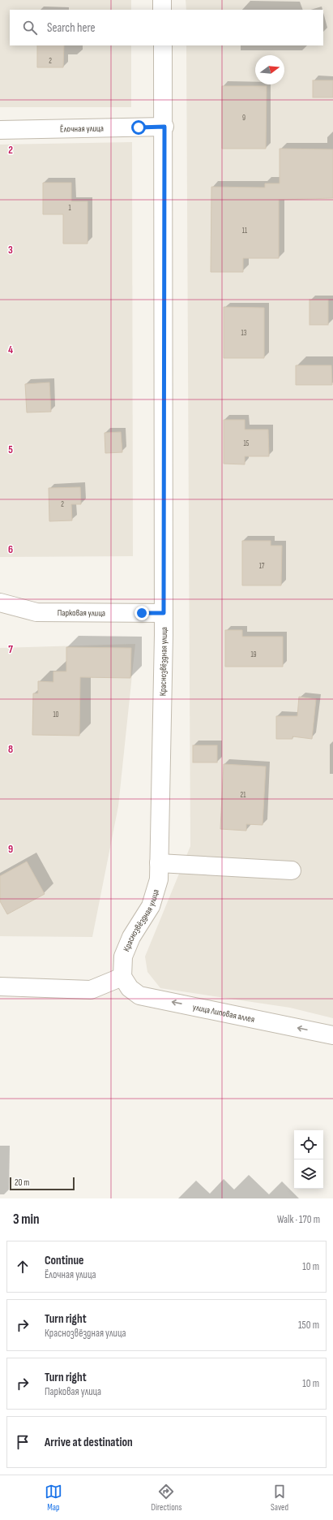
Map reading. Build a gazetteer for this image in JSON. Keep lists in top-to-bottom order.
{
  "streets": {
    "street": [
      "Ёлочная улица",
      "Парковая улица",
      "Краснозвёздная улица",
      "улица Липовая аллея"
    ]
  },
  "crossings": [
    ["Ёлочная улица", "Краснозвёздная улица"],
    ["Парковая улица", "Краснозвёздная улица"],
    ["Краснозвёздная улица", "улица Липовая аллея"]
  ],
  "one_way": ["улица Липовая аллея"],
  "house_numbers": [
    "2",
    "9",
    "1",
    "11",
    "13",
    "15",
    "2",
    "17",
    "19",
    "10",
    "21"
  ],
  "scale_bar": "20 m",
  "north": "right",
  "page": {
    "search": "Search here",
    "scale": "20 m",
    "heading": ["3 min", "Walk · 170 m"],
    "list": [
      ["Continue", "Ёлочная улица", "10 m"],
      ["Turn right", "Краснозвёздная улица", "150 m"],
      ["Turn right", "Парковая улица", "10 m"],
      "Arrive at destination"
    ],
    "nav": ["Map", "Directions", "Saved"]
  },
  "grid": {
    "rows": [
      "2",
      "3",
      "4",
      "5",
      "6",
      "7",
      "8",
      "9"
    ]
  }
}
